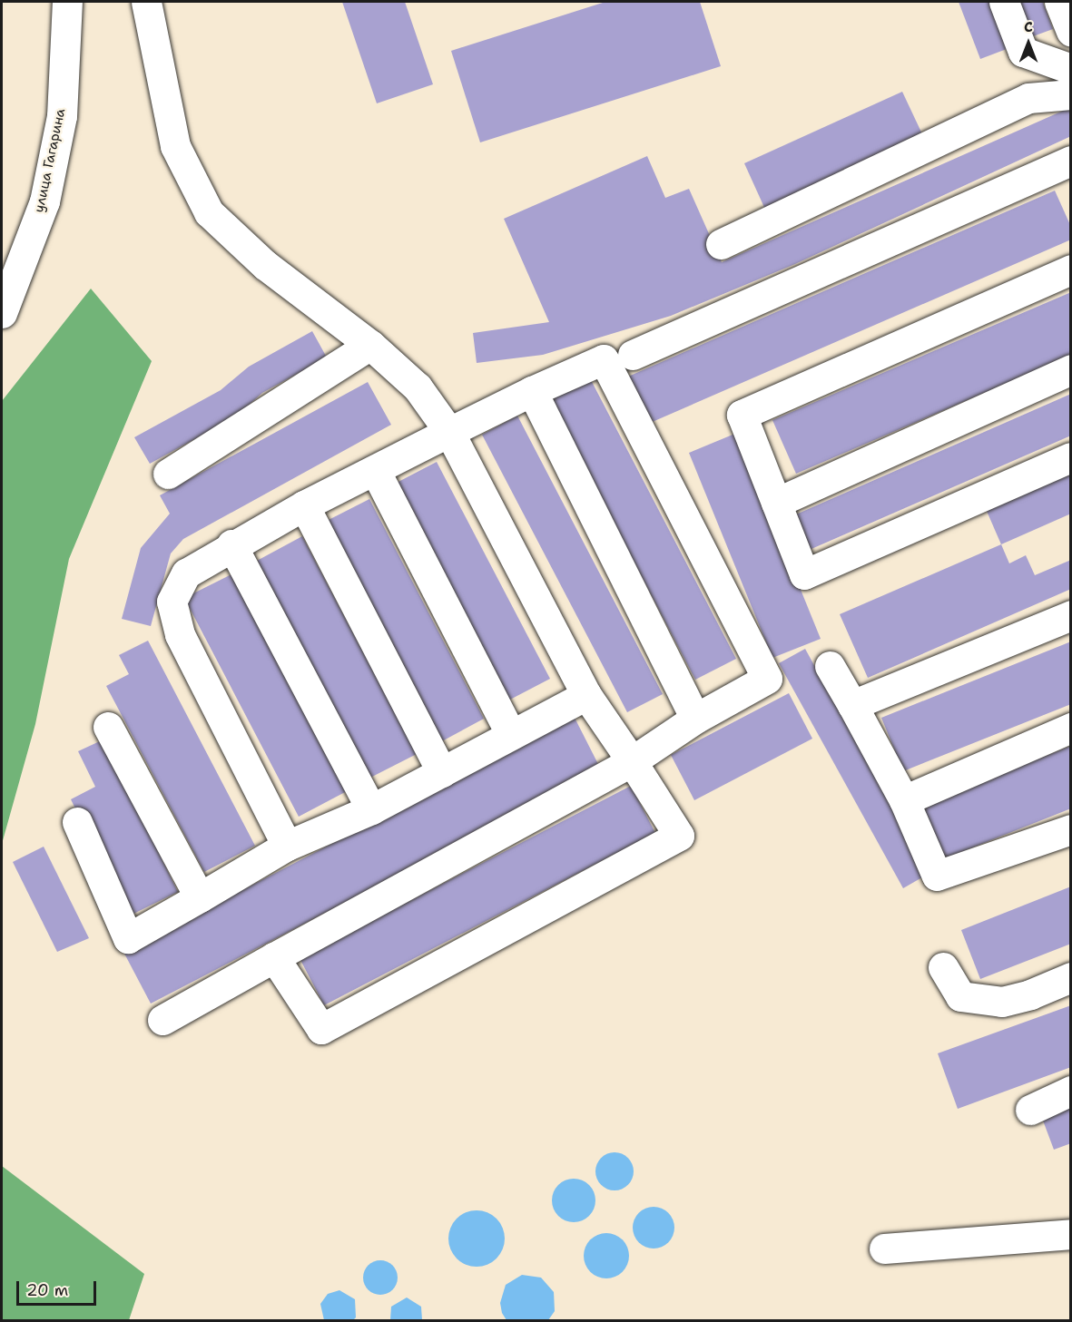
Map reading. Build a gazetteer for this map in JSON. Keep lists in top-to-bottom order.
{
  "streets": {
    "street": ["улица Гагарина"]
  },
  "scale_bar": "20 m",
  "north": "top"
}
